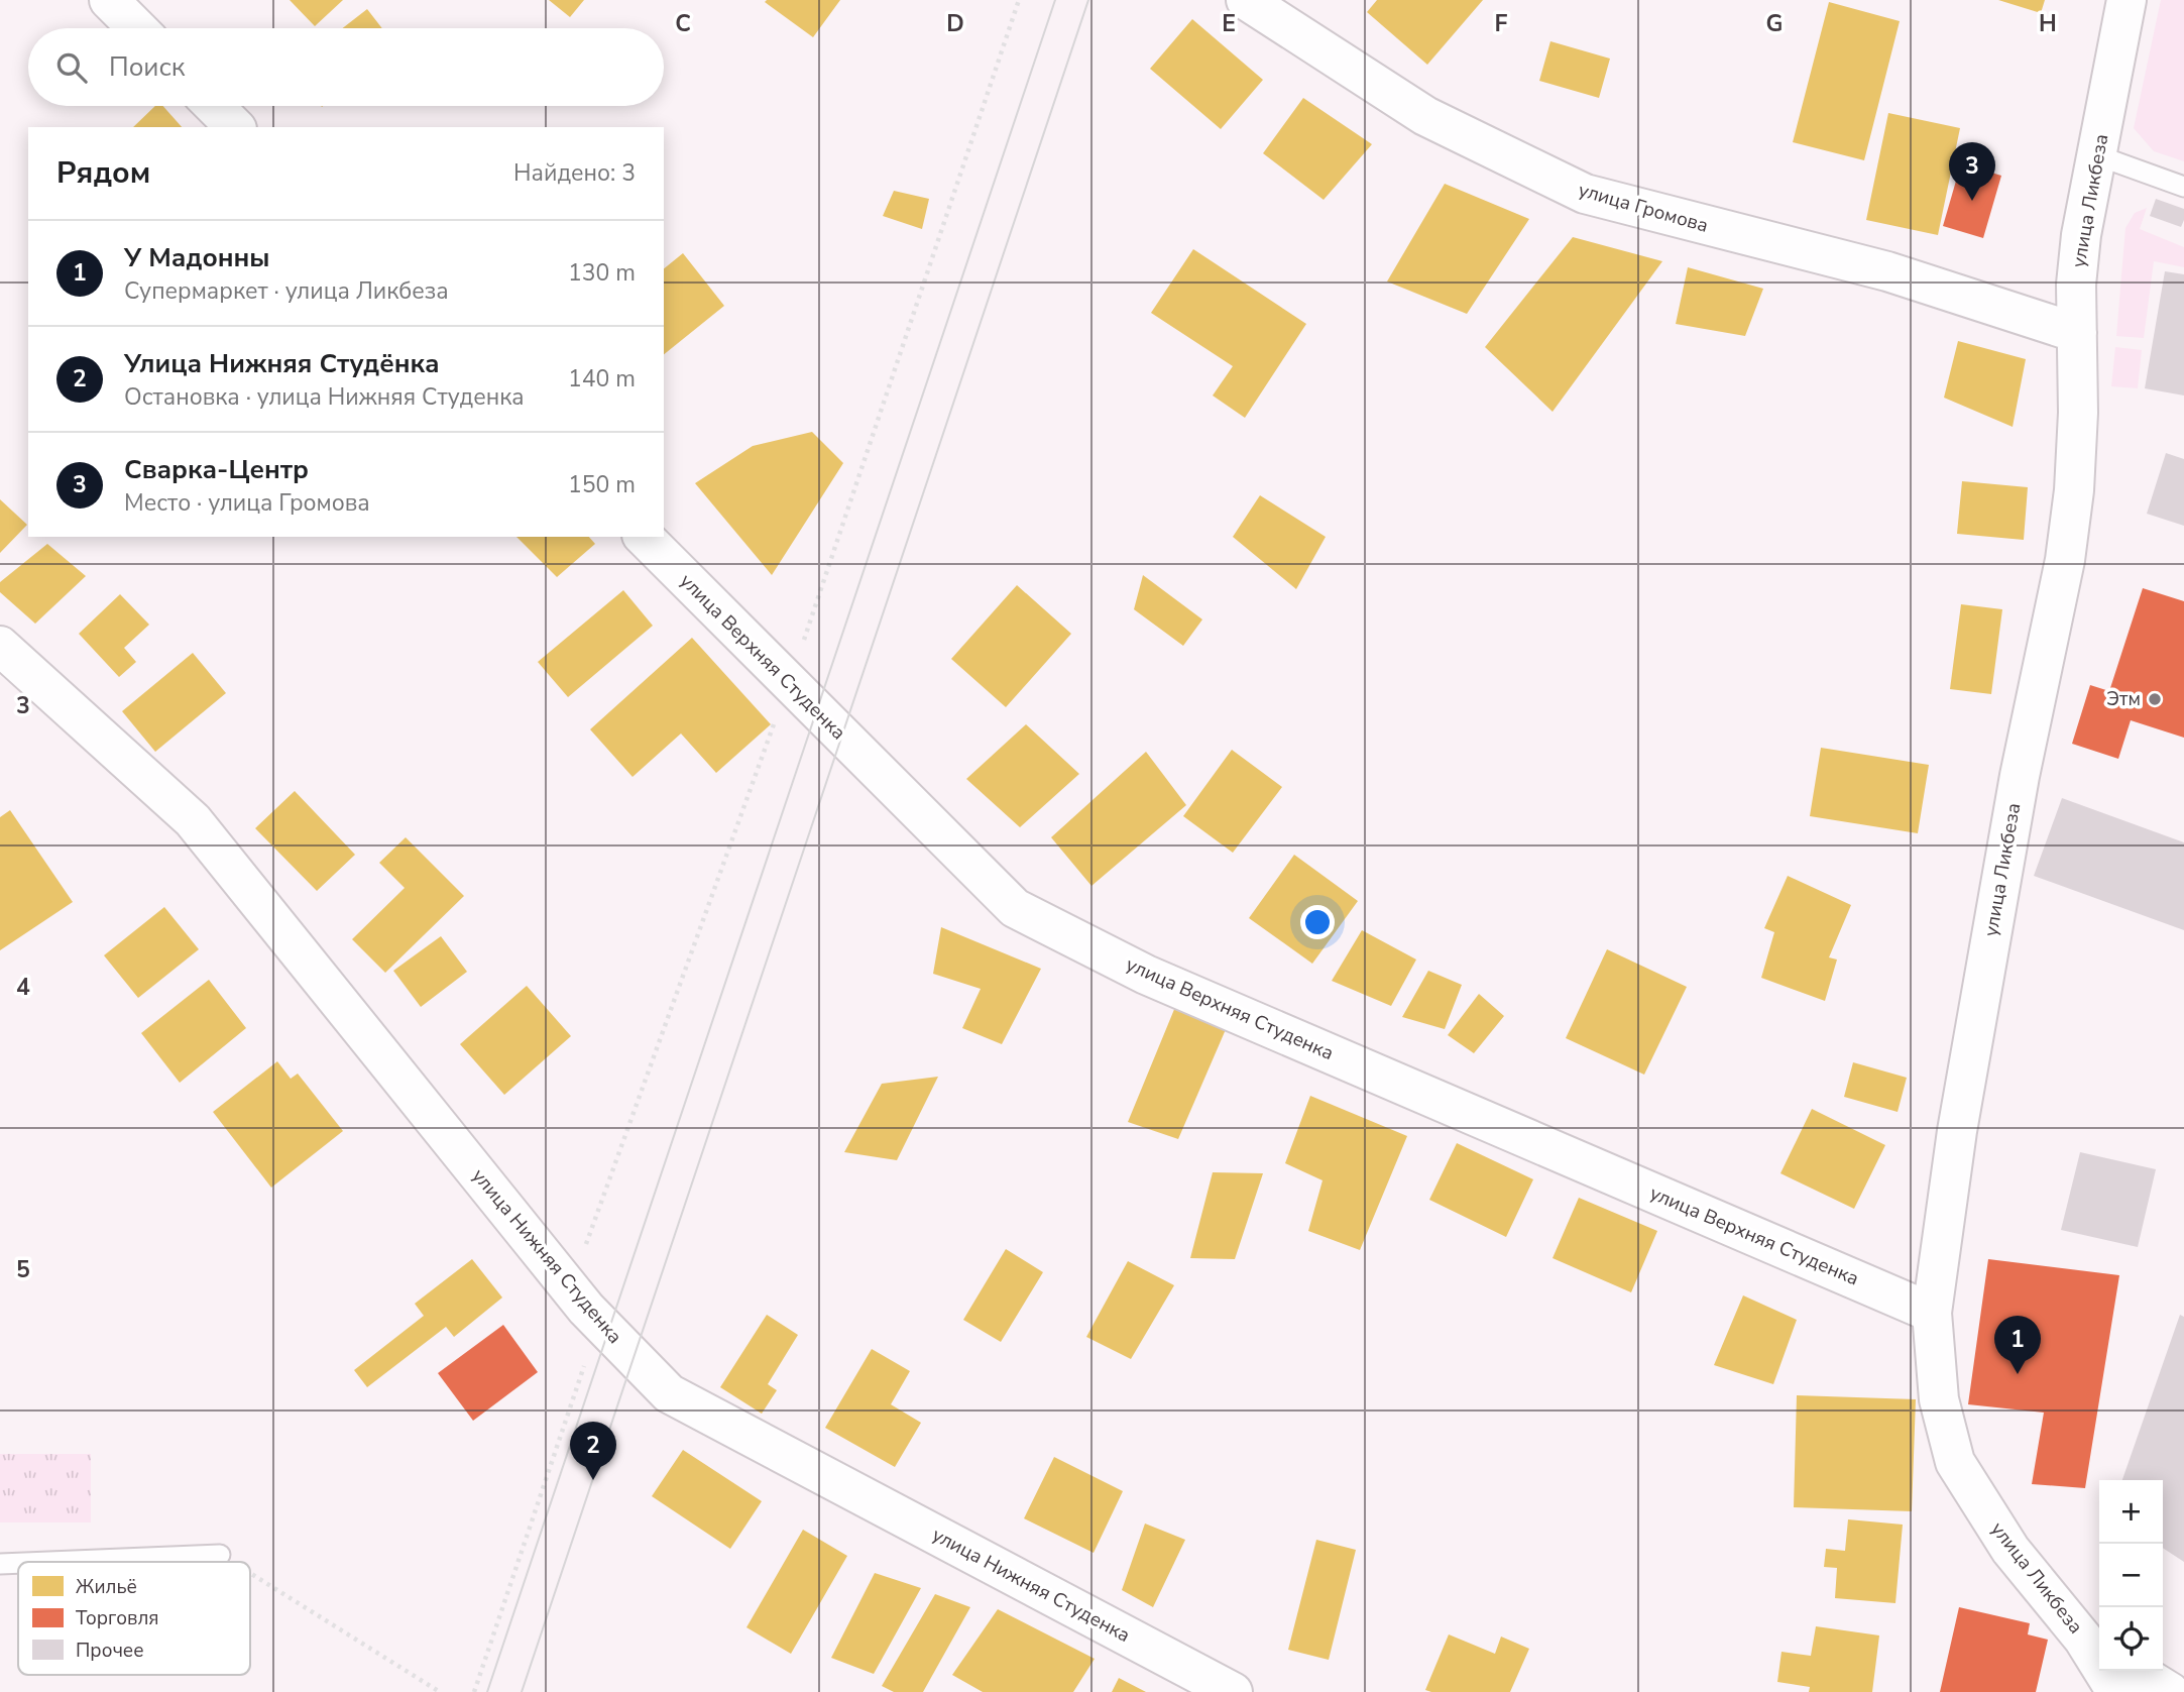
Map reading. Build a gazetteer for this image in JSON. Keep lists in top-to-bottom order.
{
  "streets": {
    "street": [
      "улица Ликбеза",
      "улица Громова",
      "улица Верхняя Студенка",
      "улица Нижняя Cтуденкa"
    ]
  },
  "crossings": [
    ["улица Ликбеза", "улица Громова"],
    ["улица Ликбеза", "улица Верхняя Студенка"]
  ],
  "places": ["Этм"],
  "legend": ["Жильё", "Торговля", "Прочее"],
  "page": {
    "search": "Поиск",
    "heading": ["Рядом", "Найдено: 3"],
    "pins": ["3", "1", "2"],
    "list": [
      {
        "mark": "1",
        "name": "У Мадонны",
        "note": "Супермаркет · улица Ликбеза",
        "value": "130 m"
      },
      {
        "mark": "2",
        "name": "Улица Нижняя Студёнка",
        "note": "Остановка · улица Нижняя Cтуденкa",
        "value": "140 m"
      },
      {
        "mark": "3",
        "name": "Сварка-Центр",
        "note": "Место · улица Громова",
        "value": "150 m"
      }
    ],
    "map_buttons": ["+", "−"]
  },
  "grid": {
    "columns": [
      "C",
      "D",
      "E",
      "F",
      "G",
      "H"
    ],
    "rows": ["3", "4", "5"]
  }
}
